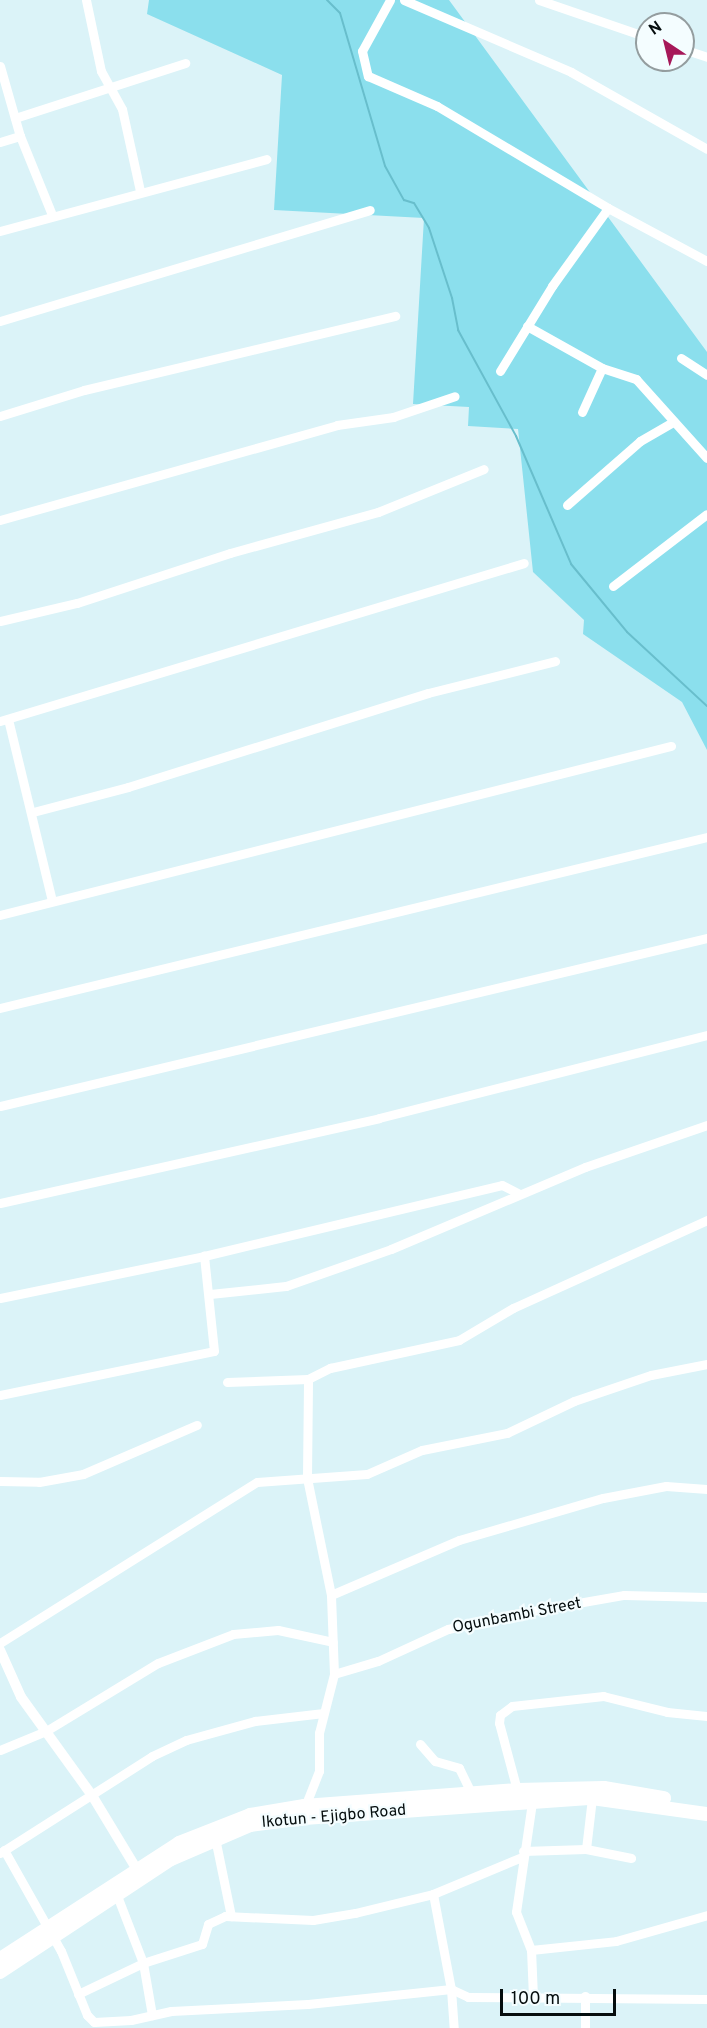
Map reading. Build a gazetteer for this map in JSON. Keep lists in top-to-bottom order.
{
  "streets": {
    "main road": ["Ikotun - Ejigbo Road"],
    "street": ["Ogunbambi Street"]
  },
  "scale_bar": "100 m",
  "north": "top left"
}
